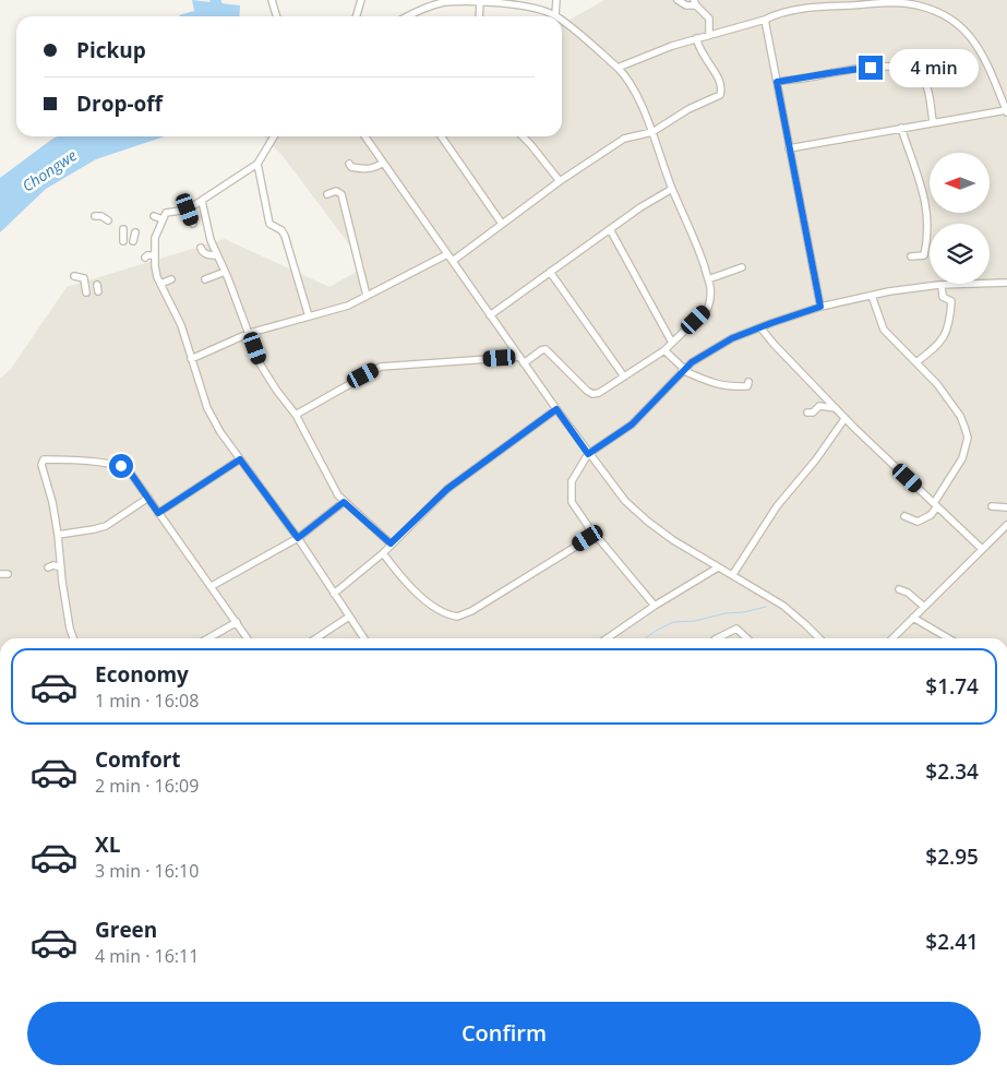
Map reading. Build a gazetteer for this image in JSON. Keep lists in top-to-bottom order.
{
  "water": ["Chongwe"],
  "north": "left",
  "page": {
    "banner": ["Pickup", "Drop-off"],
    "bubble": "4 min",
    "list": [
      {
        "name": "Economy",
        "note": "1 min · 16:08",
        "value": "$1.74"
      },
      {
        "name": "Comfort",
        "note": "2 min · 16:09",
        "value": "$2.34"
      },
      {
        "name": "XL",
        "note": "3 min · 16:10",
        "value": "$2.95"
      },
      {
        "name": "Green",
        "note": "4 min · 16:11",
        "value": "$2.41"
      }
    ],
    "buttons": "Confirm"
  }
}
